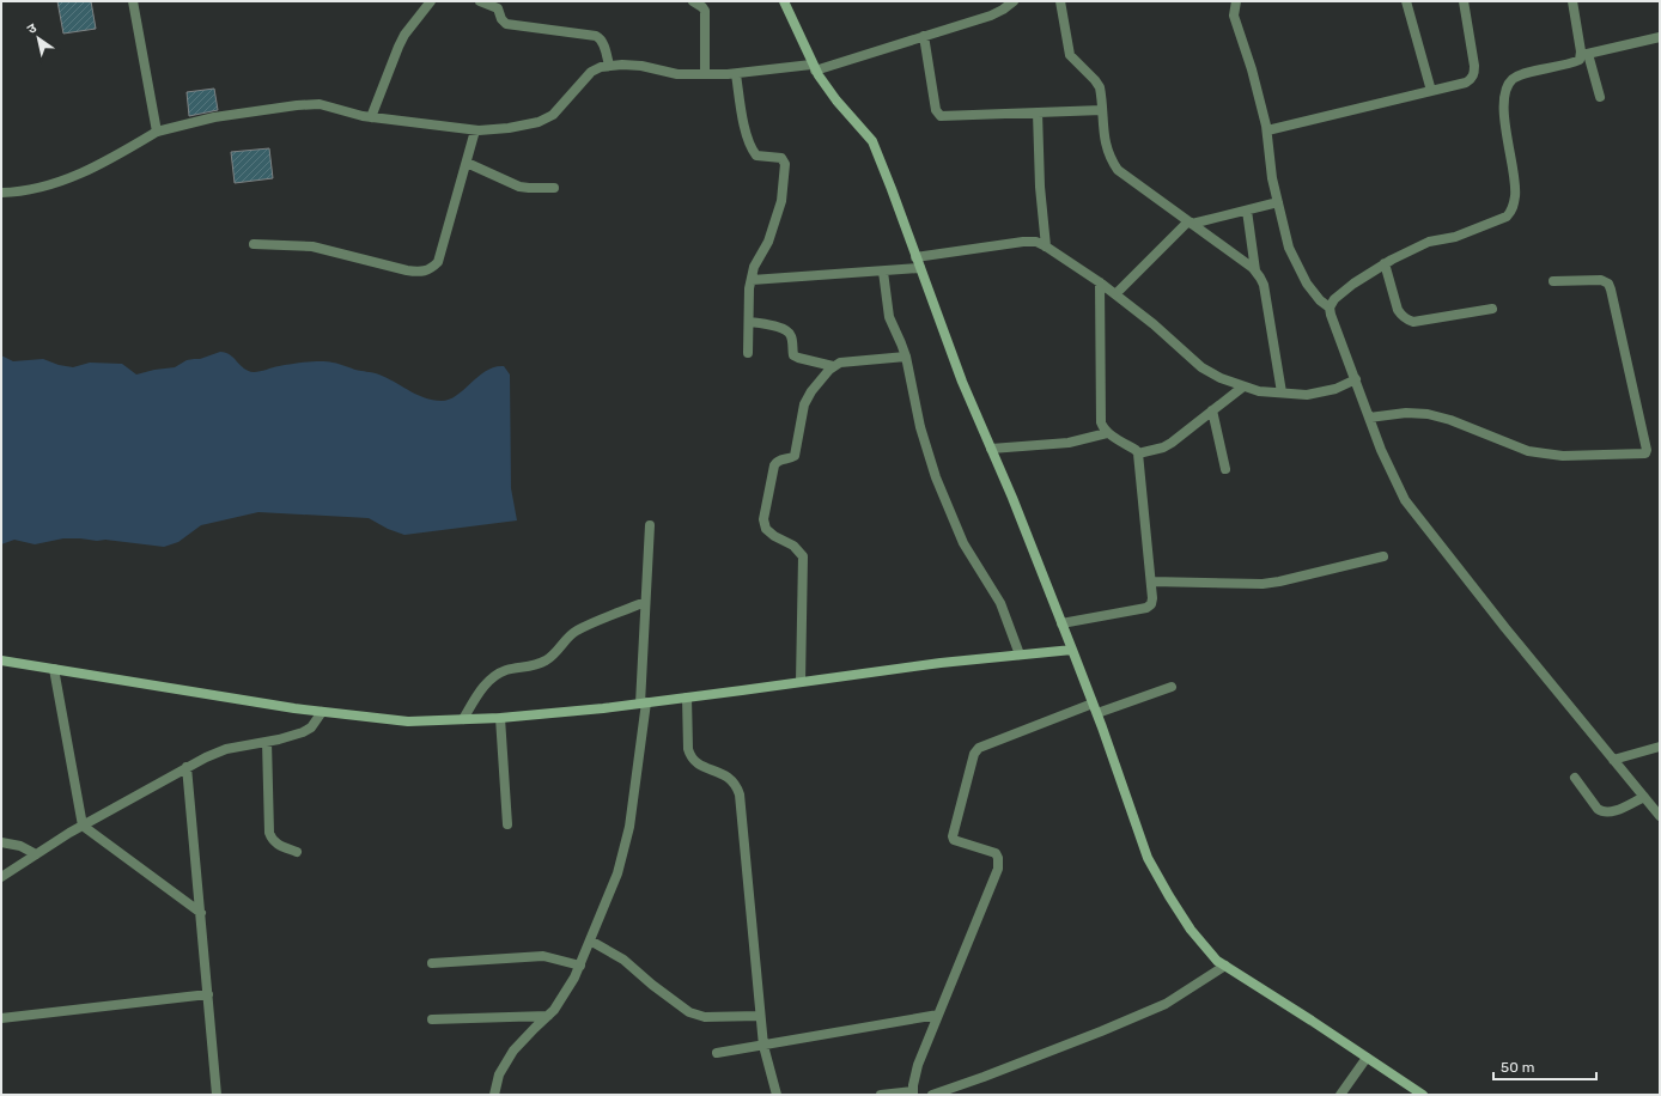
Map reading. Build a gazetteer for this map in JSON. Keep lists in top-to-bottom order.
{
  "scale_bar": "50 m",
  "north": "top left"
}
